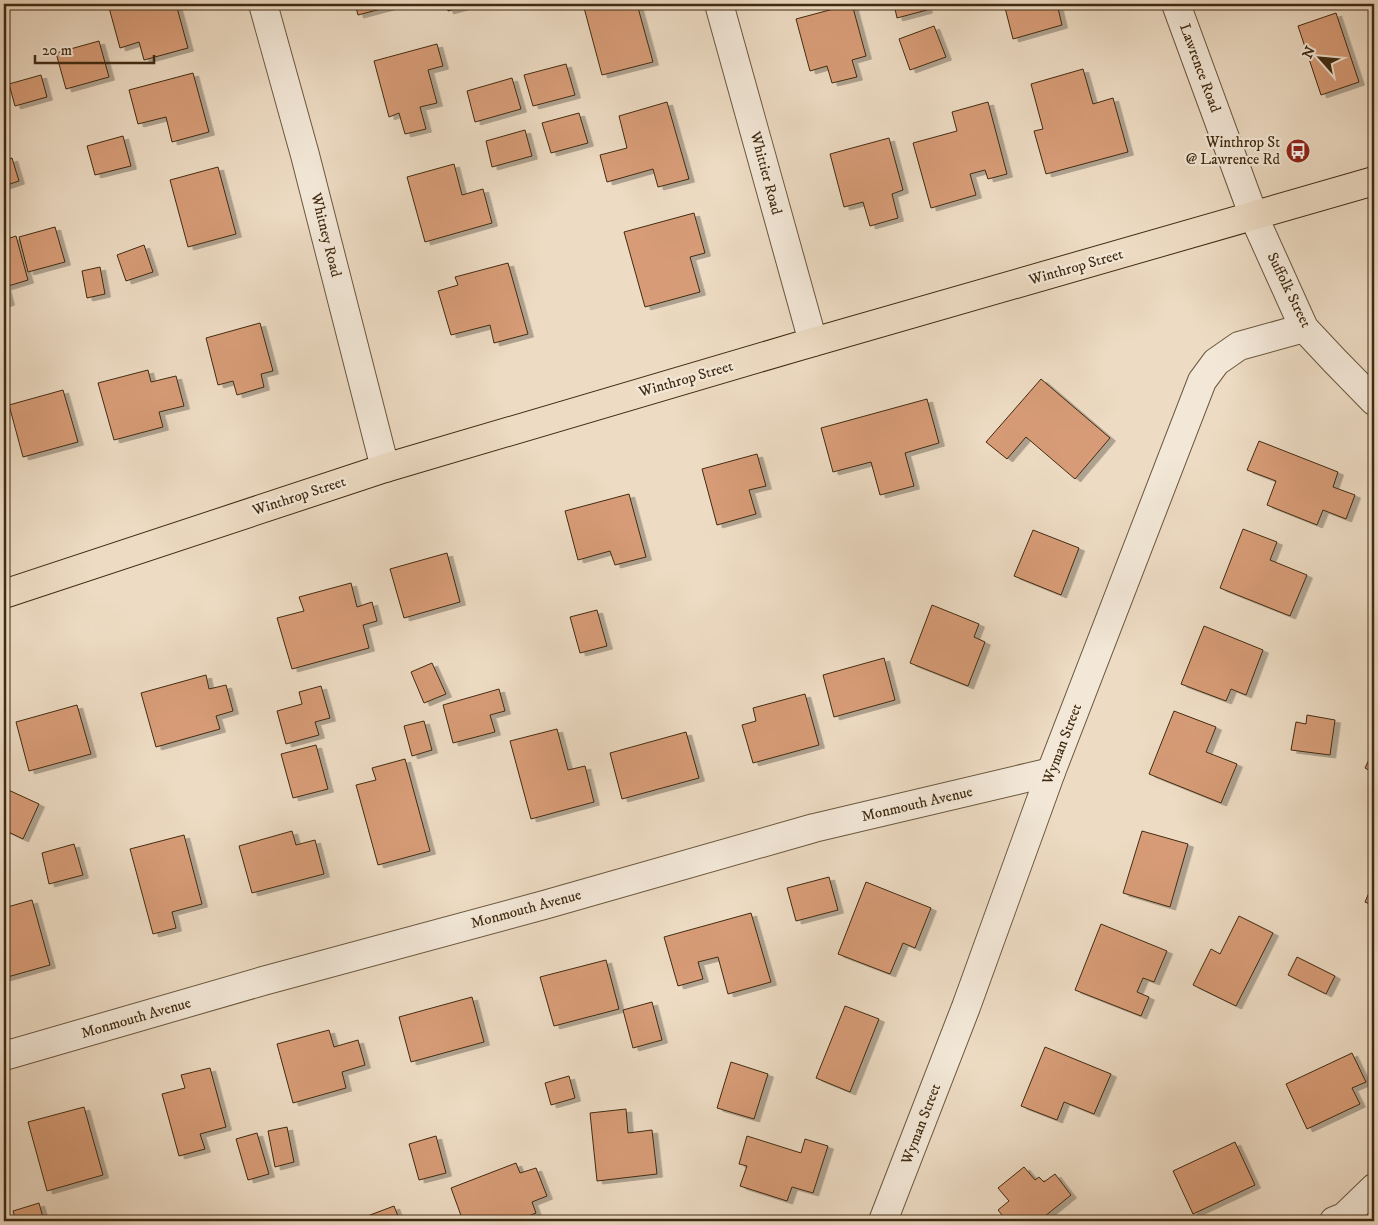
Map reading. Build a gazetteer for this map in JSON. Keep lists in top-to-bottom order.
{
  "streets": {
    "main road": ["Winthrop Street"],
    "street": [
      "Lawrence Road",
      "Whittier Road",
      "Whitney Road",
      "Suffolk Street",
      "Wyman Street",
      "Monmouth Avenue"
    ]
  },
  "crossings": [
    ["Lawrence Road", "Winthrop Street"],
    ["Lawrence Road", "Suffolk Street"],
    ["Whittier Road", "Winthrop Street"],
    ["Whitney Road", "Winthrop Street"],
    ["Winthrop Street", "Suffolk Street"],
    ["Suffolk Street", "Wyman Street"],
    ["Wyman Street", "Monmouth Avenue"]
  ],
  "places": {
    "bus stop": ["Winthrop St @ Lawrence Rd"]
  },
  "scale_bar": "20 m",
  "north": "top left"
}
